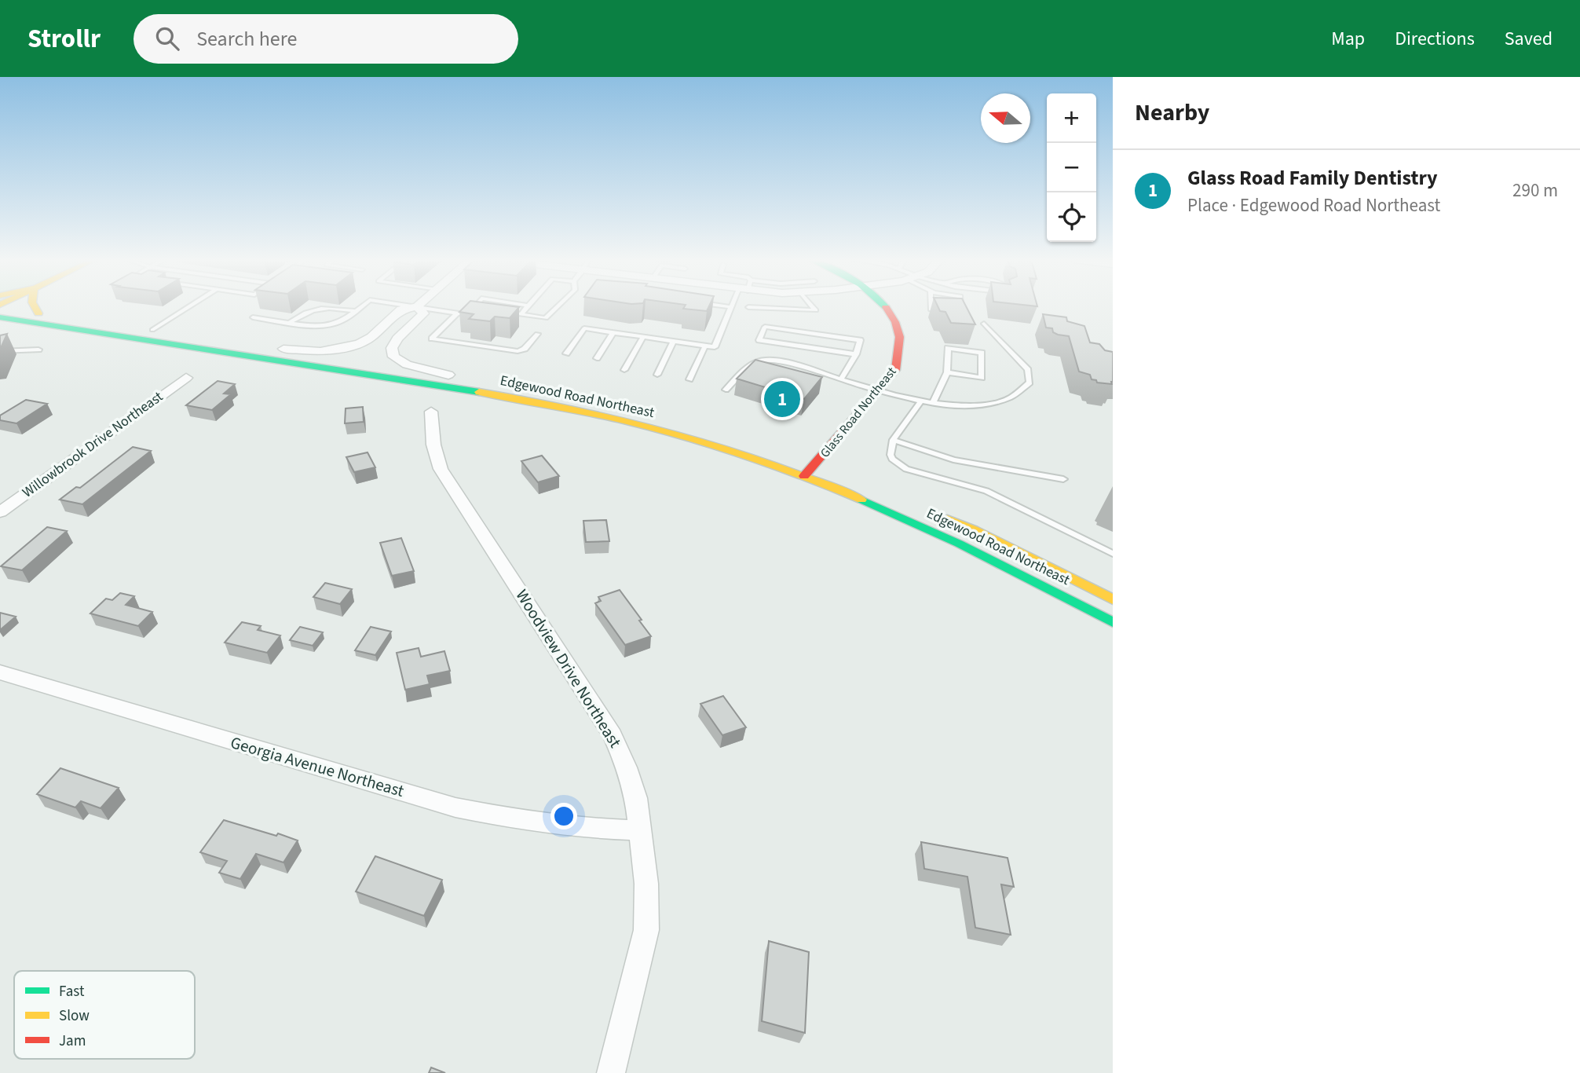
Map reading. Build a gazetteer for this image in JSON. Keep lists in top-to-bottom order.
{
  "streets": {
    "main road": ["Edgewood Road Northeast", "Glass Road Northeast"],
    "street": ["Willowbrook Drive Northeast", "Woodview Drive Northeast", "Georgia Avenue Northeast"]
  },
  "crossings": [
    ["Edgewood Road Northeast", "Glass Road Northeast"],
    ["Woodview Drive Northeast", "Georgia Avenue Northeast"]
  ],
  "legend": ["Fast", "Slow", "Jam"],
  "north": "left",
  "page": {
    "header": "Strollr",
    "search": "Search here",
    "nav": ["Map", "Directions", "Saved"],
    "heading": "Nearby",
    "map_buttons": ["+", "−"],
    "list": [
      {
        "mark": "1",
        "name": "Glass Road Family Dentistry",
        "note": "Place · Edgewood Road Northeast",
        "value": "290 m"
      }
    ],
    "pins": "1"
  }
}
